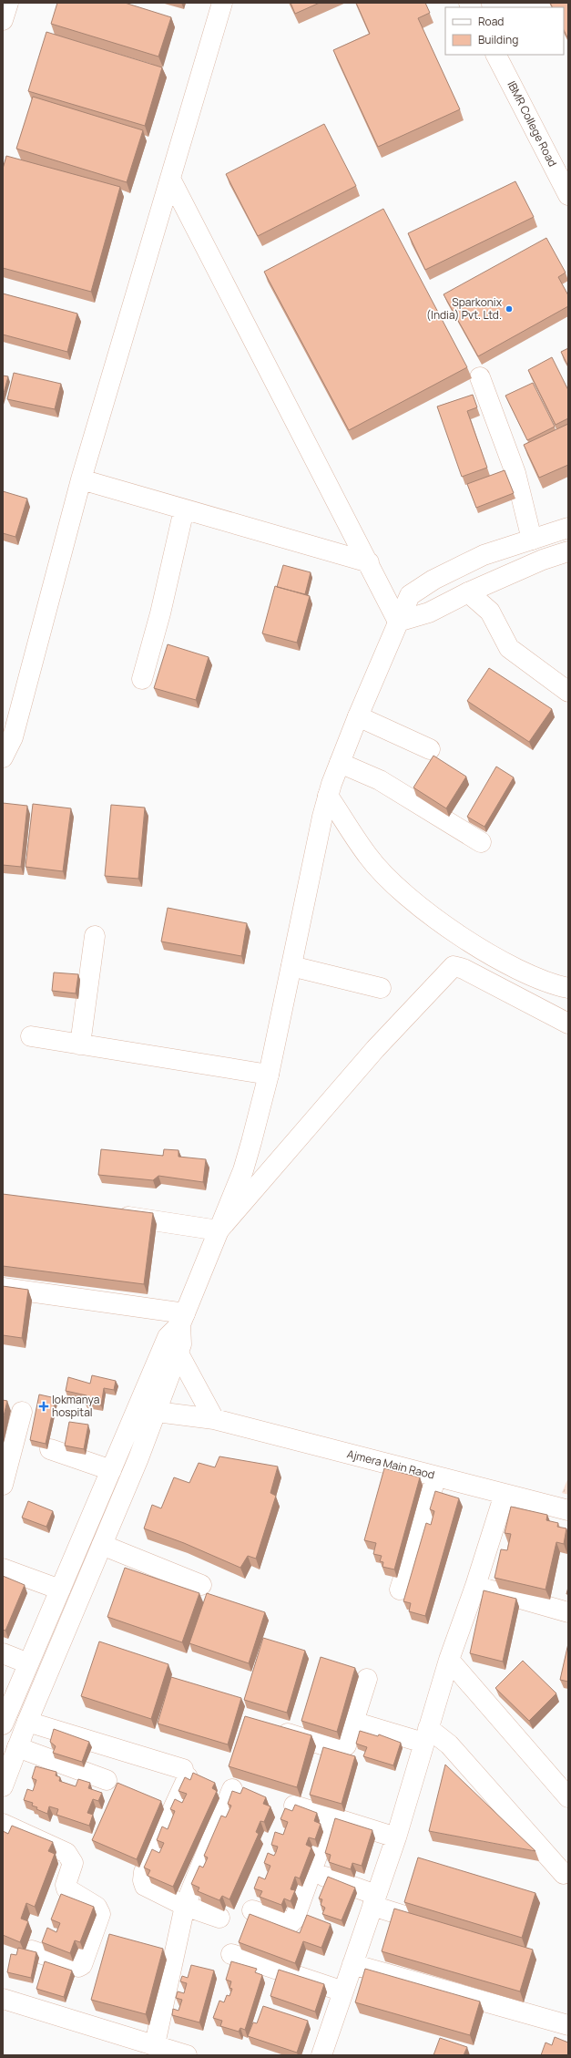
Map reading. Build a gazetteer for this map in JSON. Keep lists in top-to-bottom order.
{
  "streets": {
    "street": ["IBMR College Road", "Ajmera Main Raod"]
  },
  "places": {
    "other": ["Sparkonix (India) Pvt. Ltd."],
    "health": ["lokmanya hospital"]
  },
  "legend": ["Road", "Building"]
}
